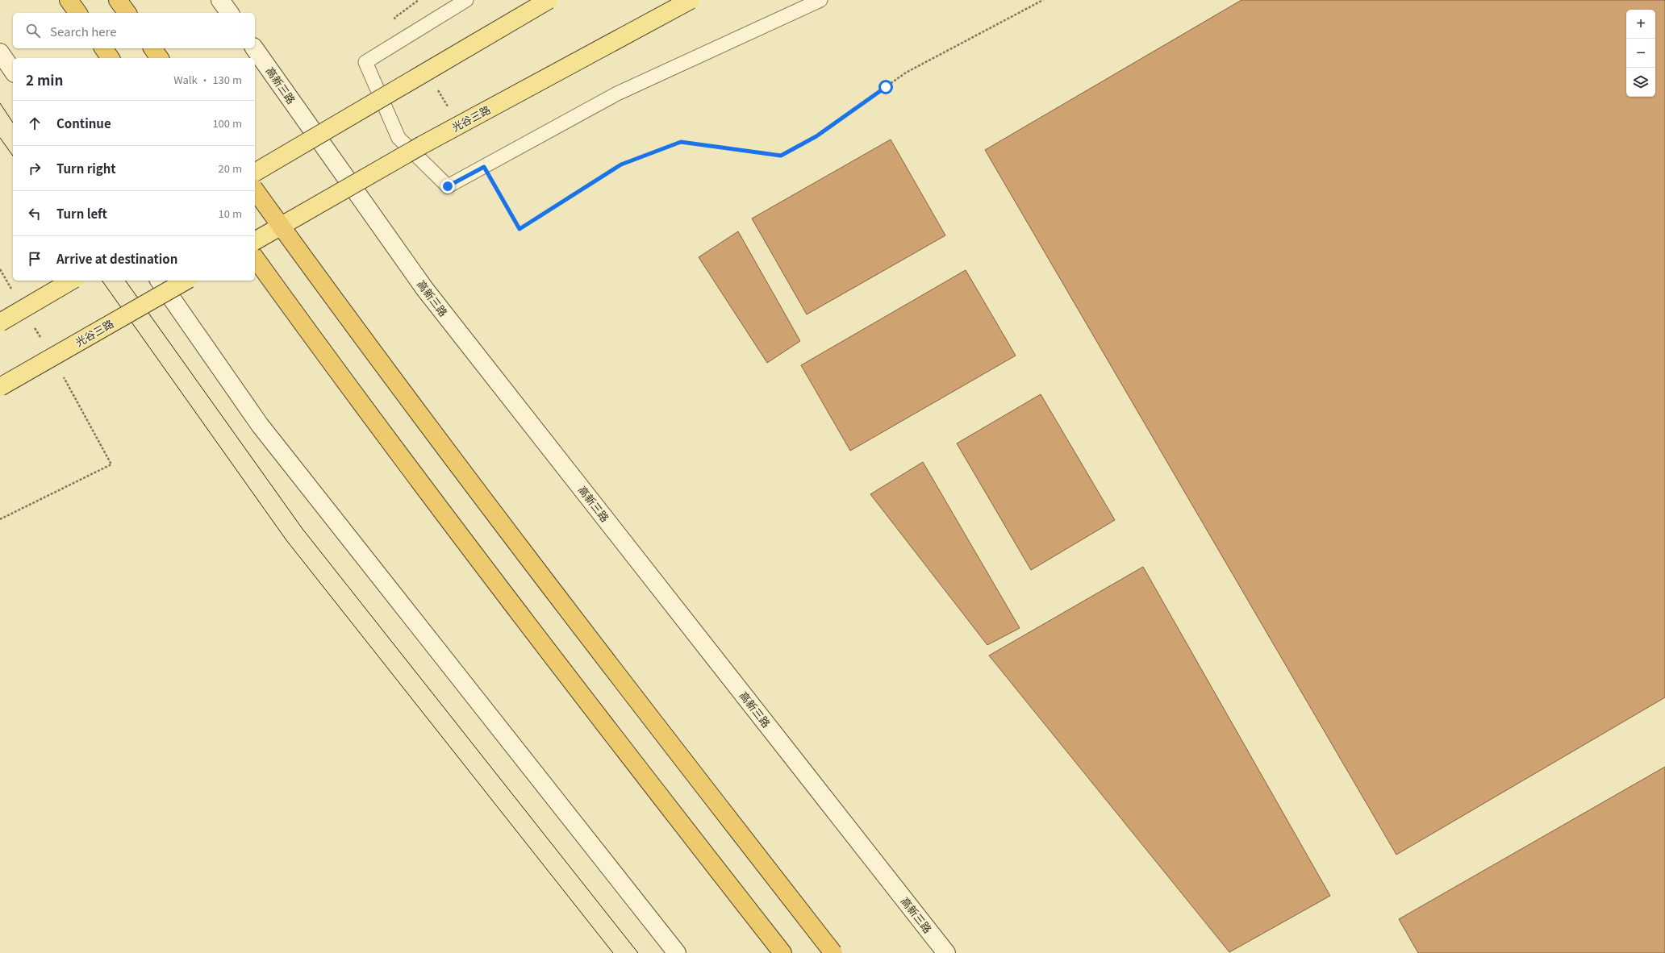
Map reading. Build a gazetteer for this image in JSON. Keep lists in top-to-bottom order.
{
  "streets": {
    "main road": ["高新三路", "光谷三路"]
  },
  "page": {
    "map_buttons": ["+", "−"],
    "search": "Search here",
    "heading": ["2 min", "Walk · 130 m"],
    "list": [
      ["Continue", "100 m"],
      ["Turn right", "20 m"],
      ["Turn left", "10 m"],
      "Arrive at destination"
    ]
  }
}
